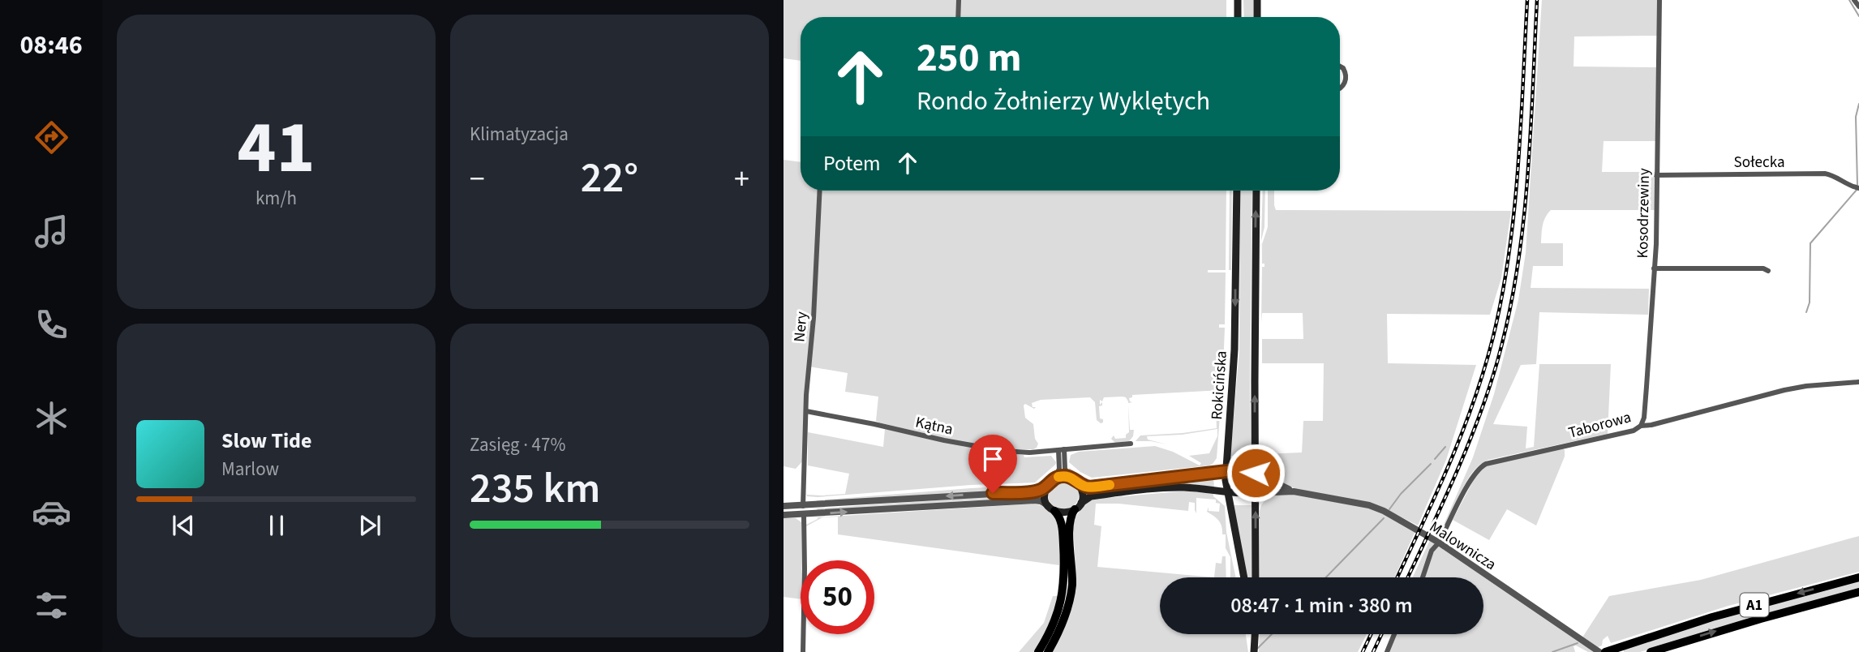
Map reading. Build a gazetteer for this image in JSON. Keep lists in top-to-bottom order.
{
  "streets": {
    "highway": ["A1"],
    "main road": ["Rokicińska"],
    "street": [
      "Sołecka",
      "Kosodrzewiny",
      "Nery",
      "Taborowa",
      "Kątna",
      "Malownicza"
    ]
  },
  "crossings": [
    ["Sołecka", "Kosodrzewiny"],
    ["Kosodrzewiny", "Taborowa"],
    ["Nery", "Kątna"],
    ["Taborowa", "Malownicza"],
    ["Malownicza", "A1"]
  ],
  "page": {
    "tabs": "08:46",
    "tile": [
      ["41", "km/h"],
      "Klimatyzacja",
      ["Zasięg · 47%", "235 km"]
    ],
    "turn": ["250 m", "Rondo Żołnierzy Wyklętych"],
    "then": "Potem",
    "heat": ["−", "22°", "+"],
    "song": ["Slow Tide", "Marlow"],
    "limit": "50",
    "trip": "08:47 · 1 min · 380 m"
  }
}
